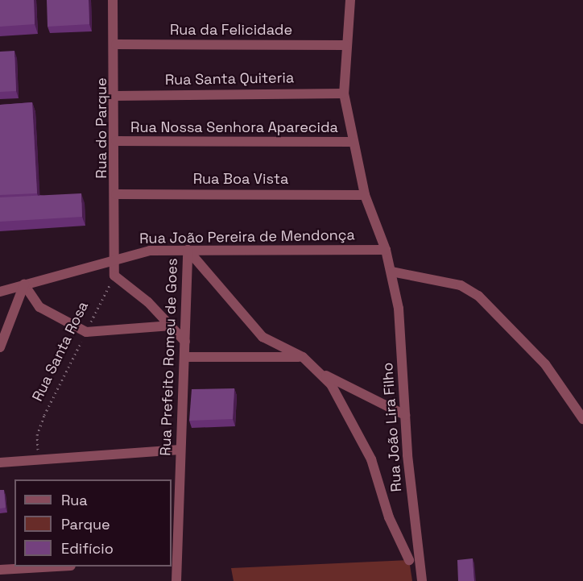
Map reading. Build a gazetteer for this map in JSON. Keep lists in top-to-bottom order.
{
  "streets": {
    "street": [
      "Rua da Felicidade",
      "Rua Santa Quiteria",
      "Rua Nossa Senhora Aparecida",
      "Rua do Parque",
      "Rua Boa Vista",
      "Rua João Pereira de Mendonça",
      "Rua Prefeito Romeu de Goes",
      "Rua João Lira Filho"
    ],
    "path": ["Rua Santa Rosa"]
  },
  "crossings": [
    ["Rua da Felicidade", "Rua do Parque"],
    ["Rua da Felicidade", "Rua João Lira Filho"],
    ["Rua Santa Quiteria", "Rua do Parque"],
    ["Rua Santa Quiteria", "Rua João Lira Filho"],
    ["Rua Nossa Senhora Aparecida", "Rua do Parque"],
    ["Rua Nossa Senhora Aparecida", "Rua João Lira Filho"],
    ["Rua do Parque", "Rua Boa Vista"],
    ["Rua do Parque", "Rua João Pereira de Mendonça"],
    ["Rua Boa Vista", "Rua João Lira Filho"],
    ["Rua João Pereira de Mendonça", "Rua Prefeito Romeu de Goes"],
    ["Rua João Pereira de Mendonça", "Rua João Lira Filho"]
  ],
  "legend": ["Rua", "Parque", "Edifício"]
}
